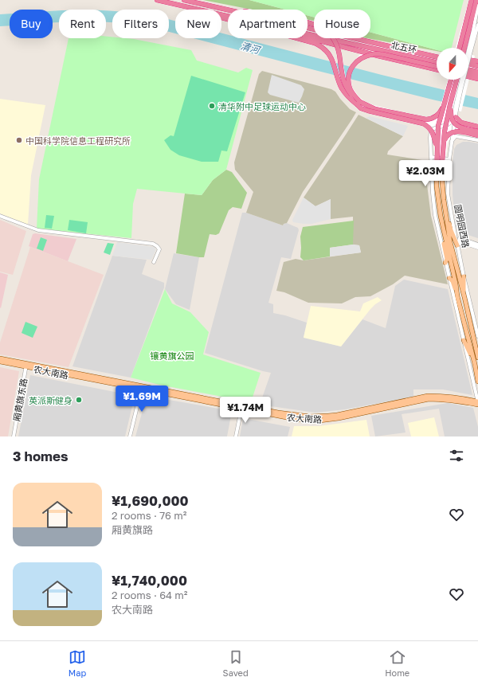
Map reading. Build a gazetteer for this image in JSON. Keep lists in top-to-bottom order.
{
  "streets": {
    "highway": ["北五环", "圆明园西路"],
    "main road": ["农大南路"],
    "street": ["厢黄旗东路"]
  },
  "crossings": [
    ["农大南路", "厢黄旗东路"]
  ],
  "water": ["清河"],
  "parks": ["镶黄旗公园"],
  "places": ["清华附中足球运动中心", "中国科学院信息工程研究所", "英派斯健身"],
  "north": "bottom",
  "page": {
    "chip": [
      "Buy",
      "Rent",
      "Filters",
      "New",
      "Apartment",
      "House"
    ],
    "price": ["¥2.03M", "¥1.69M", "¥1.74M"],
    "heading": "3 homes",
    "list": [
      {
        "name": "¥1,690,000",
        "note": "2 rooms · 76 m² · 厢黄旗路"
      },
      {
        "name": "¥1,740,000",
        "note": "2 rooms · 64 m² · 农大南路"
      }
    ],
    "tabs": ["Map", "Saved", "Home"]
  }
}
